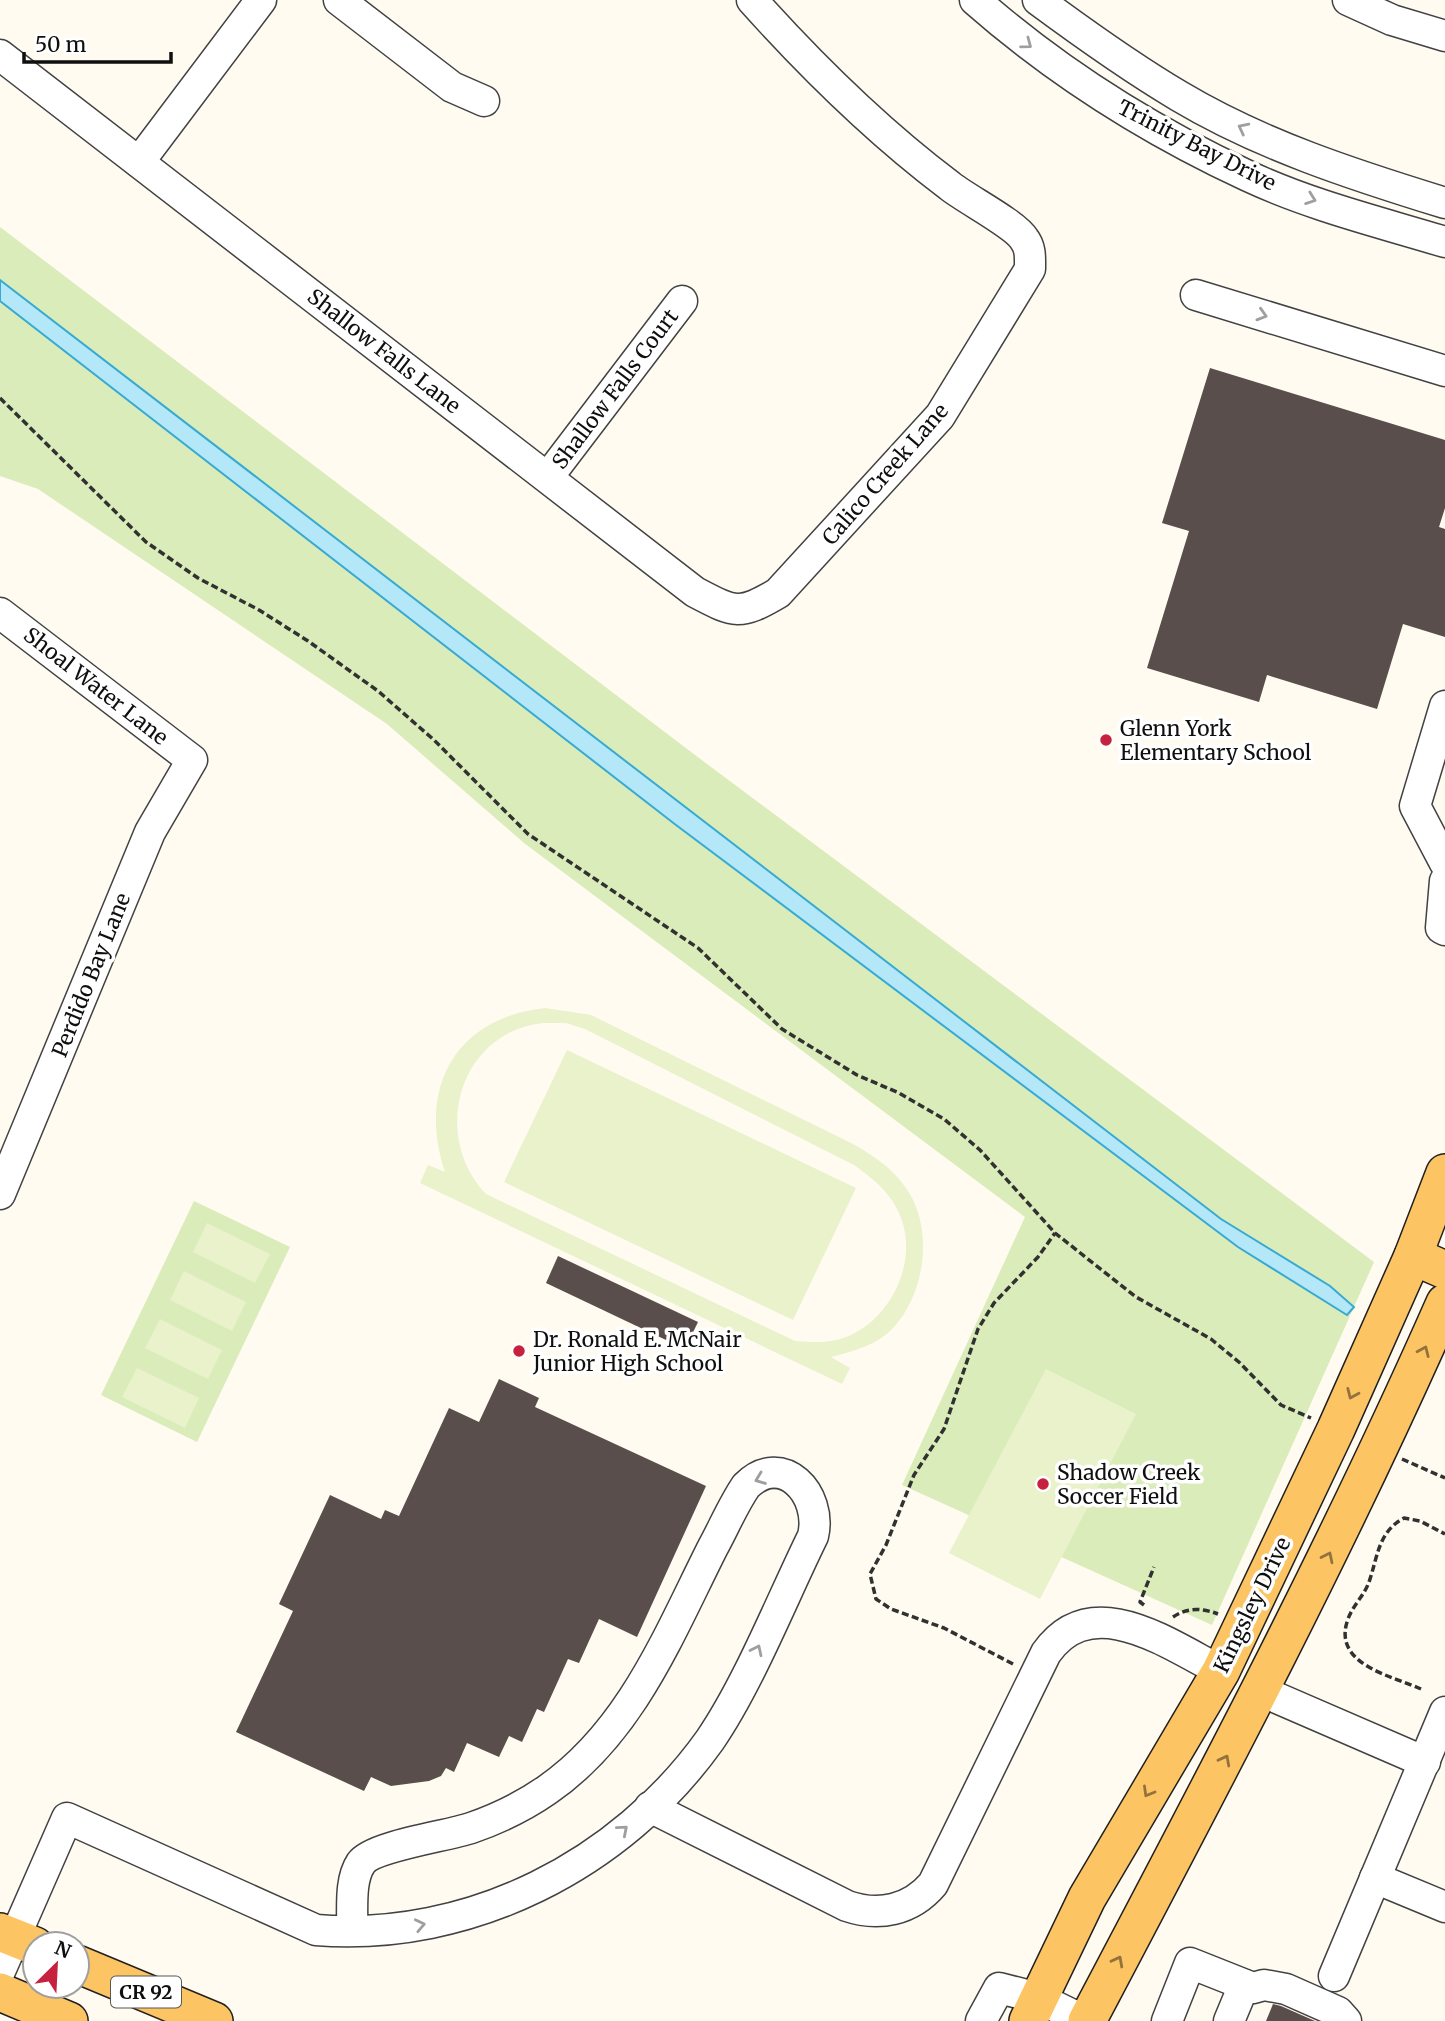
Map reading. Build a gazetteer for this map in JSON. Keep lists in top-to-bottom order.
{
  "streets": {
    "main road": ["Kingsley Drive", "CR 92"],
    "street": [
      "Trinity Bay Drive",
      "Shallow Falls Lane",
      "Shallow Falls Court",
      "Calico Creek Lane",
      "Shoal Water Lane",
      "Perdido Bay Lane"
    ]
  },
  "crossings": [
    ["Shallow Falls Lane", "Shallow Falls Court"],
    ["Shallow Falls Lane", "Calico Creek Lane"],
    ["Shoal Water Lane", "Perdido Bay Lane"]
  ],
  "places": ["Glenn York Elementary School", "Dr. Ronald E. McNair Junior High School", "Shadow Creek Soccer Field"],
  "scale_bar": "50 m",
  "north": "top right"
}
